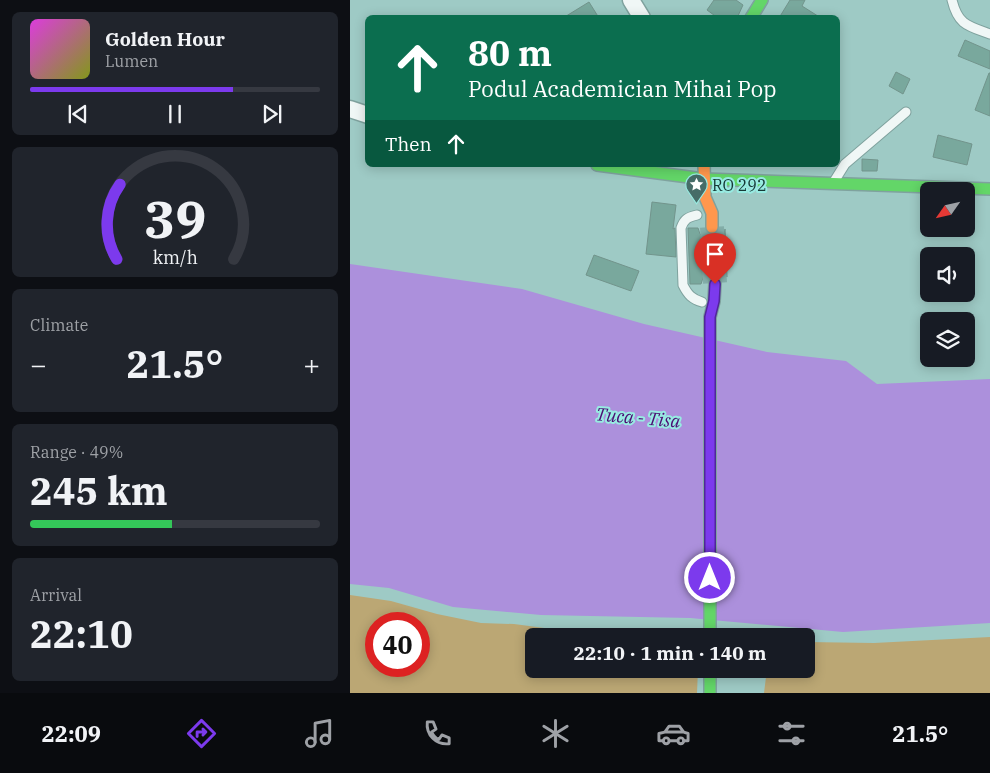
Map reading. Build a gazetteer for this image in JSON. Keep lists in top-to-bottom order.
{
  "water": ["Тиса - Tisa"],
  "places": {
    "place": ["RO 292"]
  },
  "north": "bottom left",
  "page": {
    "turn": ["80 m", "Podul Academician Mihai Pop"],
    "song": ["Golden Hour", "Lumen"],
    "then": "Then",
    "tile": [
      "Climate",
      ["Range · 49%", "245 km"],
      ["Arrival", "22:10"]
    ],
    "heat": ["−", "21.5°", "+"],
    "limit": "40",
    "trip": "22:10 · 1 min · 140 m",
    "tabs": ["22:09", "21.5°"],
    "gauge": ["39", "km/h"]
  }
}
